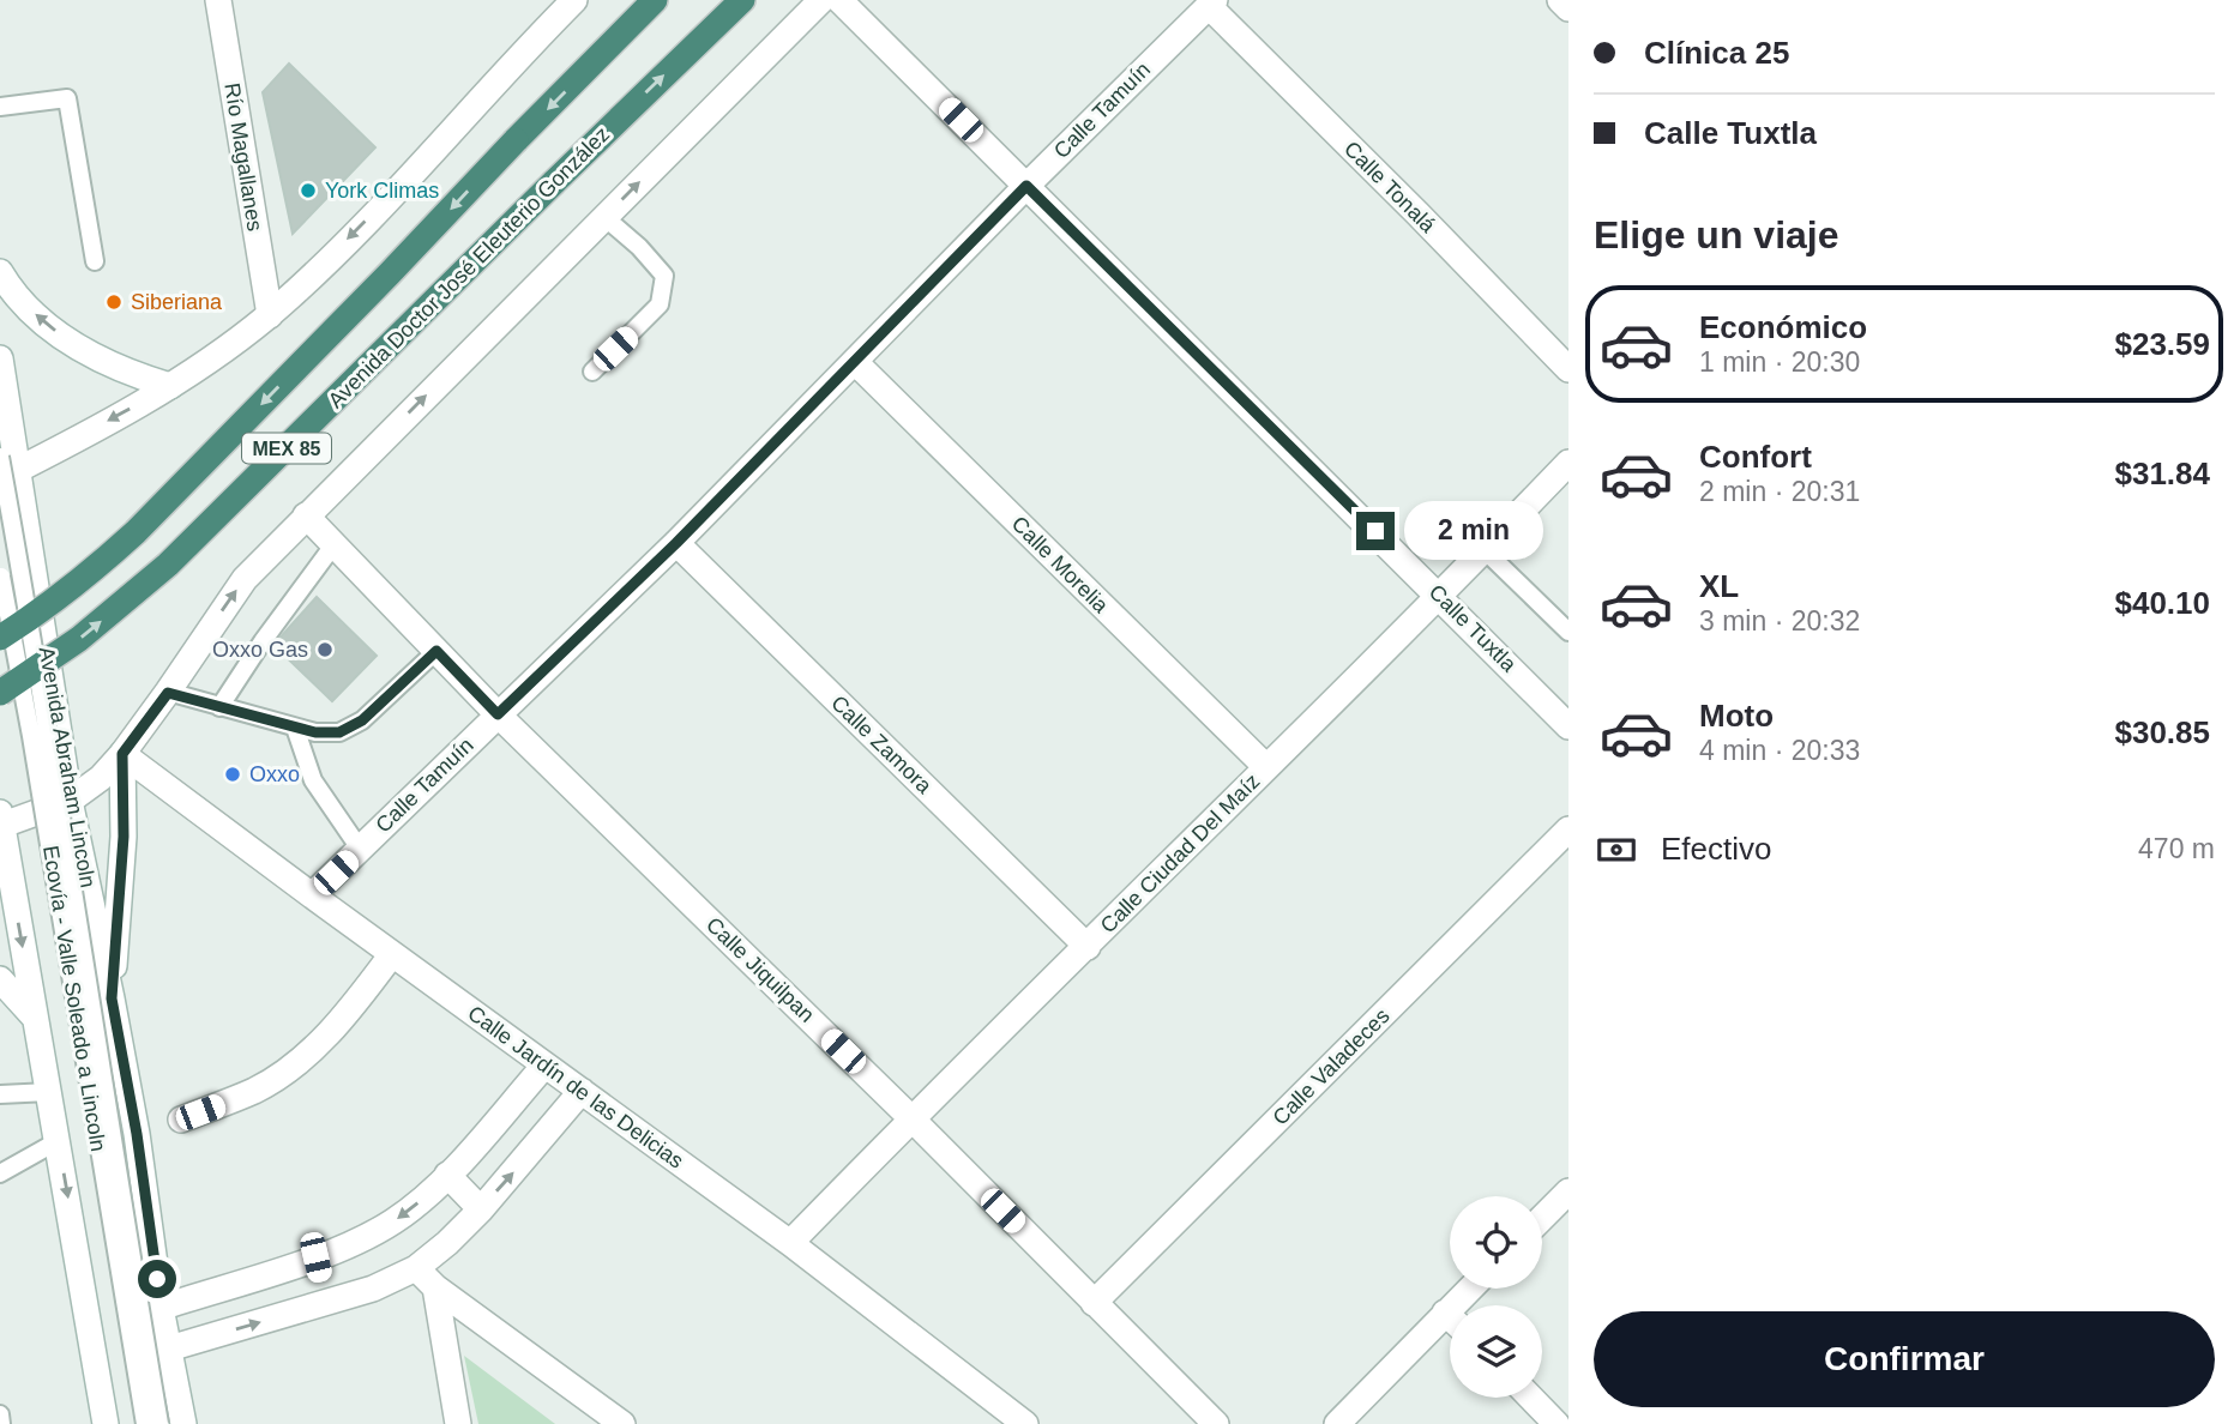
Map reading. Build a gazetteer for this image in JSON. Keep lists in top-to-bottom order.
{
  "streets": {
    "highway": ["Avenida Doctor José Eleuterio González", "MEX 85"],
    "street": [
      "Calle Tamuín",
      "Río Magallanes",
      "Calle Tonalá",
      "Calle Morelia",
      "Calle Tuxtla",
      "Calle Zamora",
      "Avenida Abraham Lincoln",
      "Calle Ciudad Del Maíz",
      "Calle Jiquilpan",
      "Calle Valadeces",
      "Calle Jardín de las Delicias"
    ],
    "lane": ["Ecovía - Valle Soleado a Lincoln"]
  },
  "crossings": [
    ["Calle Tamuín", "Calle Tonalá"],
    ["Calle Tamuín", "Calle Morelia"],
    ["Calle Tamuín", "Calle Tuxtla"],
    ["Calle Tamuín", "Calle Zamora"],
    ["Calle Tamuín", "Calle Jiquilpan"],
    ["Calle Tamuín", "Calle Jardín de las Delicias"],
    ["Calle Morelia", "Calle Ciudad Del Maíz"],
    ["Calle Tuxtla", "Calle Ciudad Del Maíz"],
    ["Calle Zamora", "Calle Ciudad Del Maíz"],
    ["Calle Ciudad Del Maíz", "Calle Jiquilpan"],
    ["Calle Ciudad Del Maíz", "Calle Jardín de las Delicias"],
    ["Calle Jiquilpan", "Calle Valadeces"]
  ],
  "places": [
    "York Climas",
    "Siberiana",
    "Oxxo Gas",
    "Oxxo"
  ],
  "page": {
    "banner": ["Clínica 25", "Calle Tuxtla"],
    "heading": "Elige un viaje",
    "list": [
      {
        "name": "Económico",
        "note": "1 min · 20:30",
        "value": "$23.59"
      },
      {
        "name": "Confort",
        "note": "2 min · 20:31",
        "value": "$31.84"
      },
      {
        "name": "XL",
        "note": "3 min · 20:32",
        "value": "$40.10"
      },
      {
        "name": "Moto",
        "note": "4 min · 20:33",
        "value": "$30.85"
      }
    ],
    "bubble": "2 min",
    "pay": ["Efectivo", "470 m"],
    "buttons": "Confirmar"
  }
}
